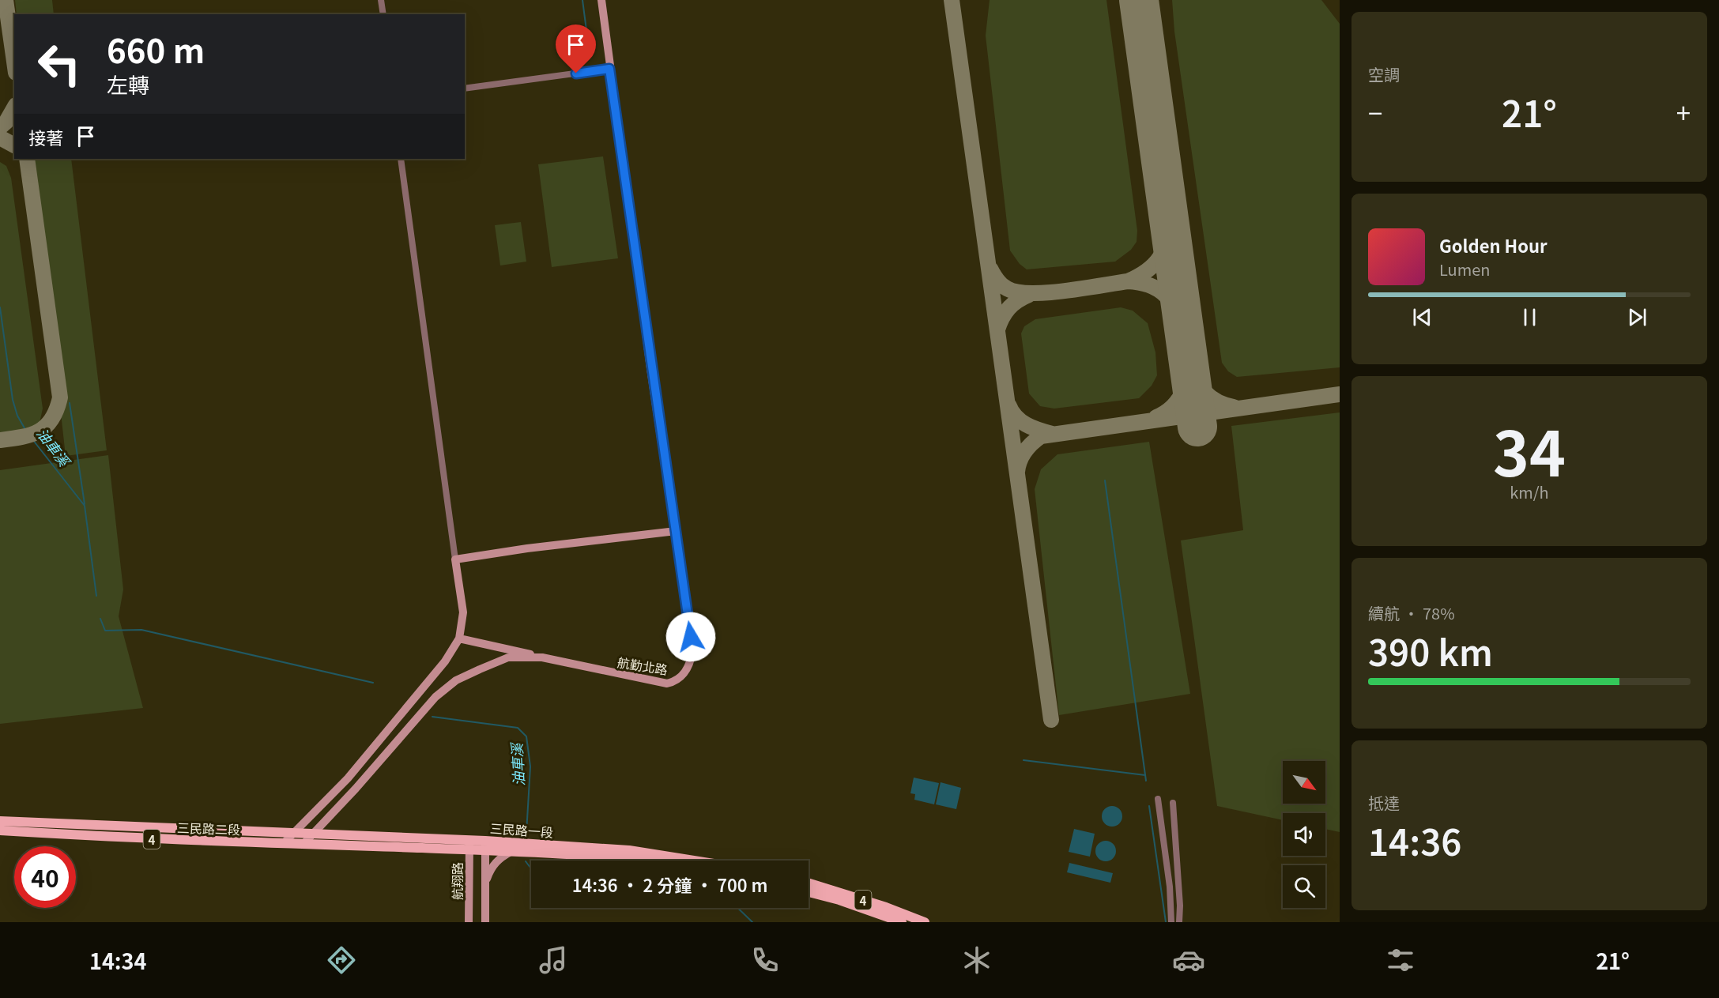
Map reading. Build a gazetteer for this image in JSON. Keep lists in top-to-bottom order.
{
  "streets": {
    "main road": ["三民路二段", "三民路一段", "4"],
    "street": ["航勤北路", "航翔路"]
  },
  "crossings": [
    ["航勤北路", "三民路二段"],
    ["航勤北路", "三民路一段"],
    ["三民路二段", "三民路一段"],
    ["三民路一段", "航翔路"]
  ],
  "water": ["油車溪"],
  "north": "bottom right",
  "page": {
    "tile": [
      "空調",
      ["34", "km/h"],
      ["續航 · 78%", "390 km"],
      ["抵達", "14:36"]
    ],
    "turn": ["660 m", "左轉"],
    "heat": ["−", "21°", "+"],
    "then": "接著",
    "song": ["Golden Hour", "Lumen"],
    "limit": "40",
    "trip": "14:36 · 2 分鐘 · 700 m",
    "tabs": ["14:34", "21°"]
  }
}
